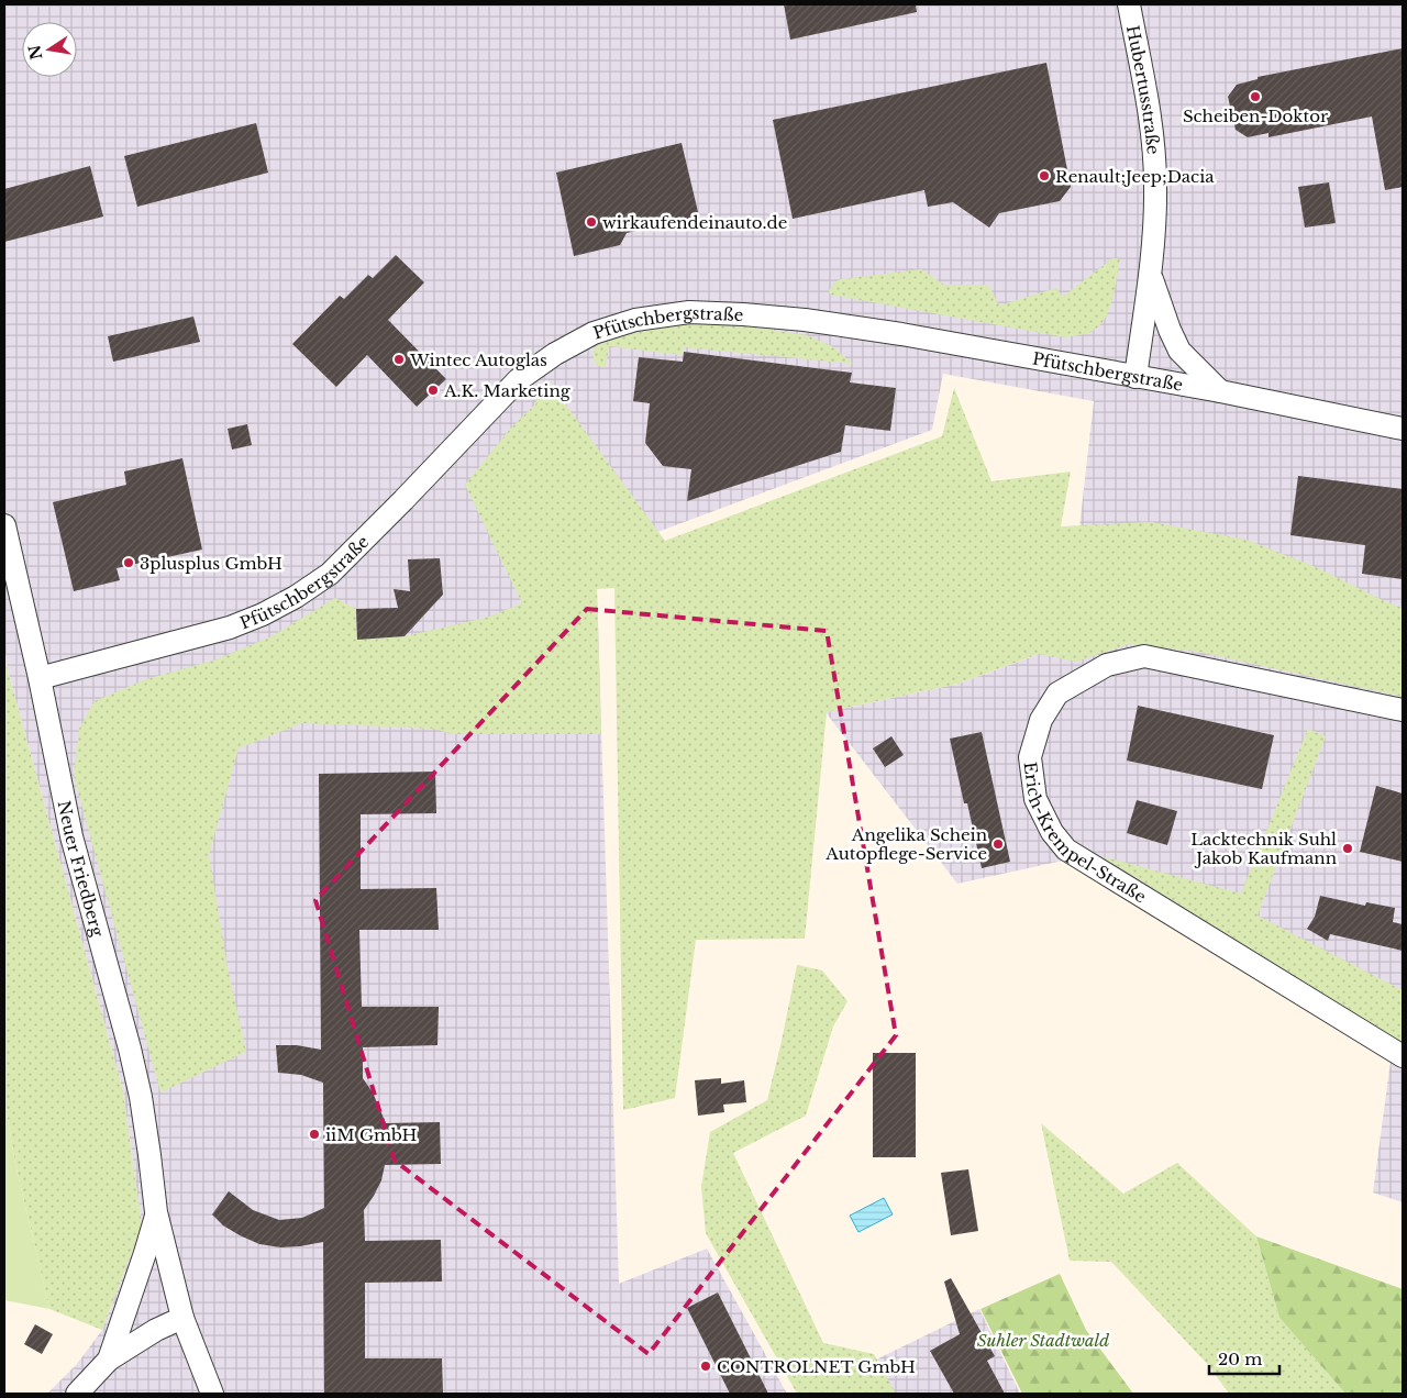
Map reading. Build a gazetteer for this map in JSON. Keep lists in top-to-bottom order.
{
  "streets": {
    "street": [
      "Hubertusstraße",
      "Pfütschbergstraße",
      "Erich-Krempel-Straße",
      "Neuer Friedberg"
    ]
  },
  "crossings": [
    ["Hubertusstraße", "Pfütschbergstraße"],
    ["Pfütschbergstraße", "Neuer Friedberg"]
  ],
  "parks": ["Suhler Stadtwald"],
  "places": [
    "Scheiben-Doktor",
    "Renault;Jeep;Dacia",
    "wirkaufendeinauto.de",
    "Wintec Autoglas",
    "A.K. Marketing",
    "3plusplus GmbH",
    "Angelika Schein Autopflege-Service",
    "Lacktechnik Suhl Jakob Kaufmann",
    "iiM GmbH",
    "CONTROLNET GmbH"
  ],
  "scale_bar": "20 m",
  "north": "left"
}
